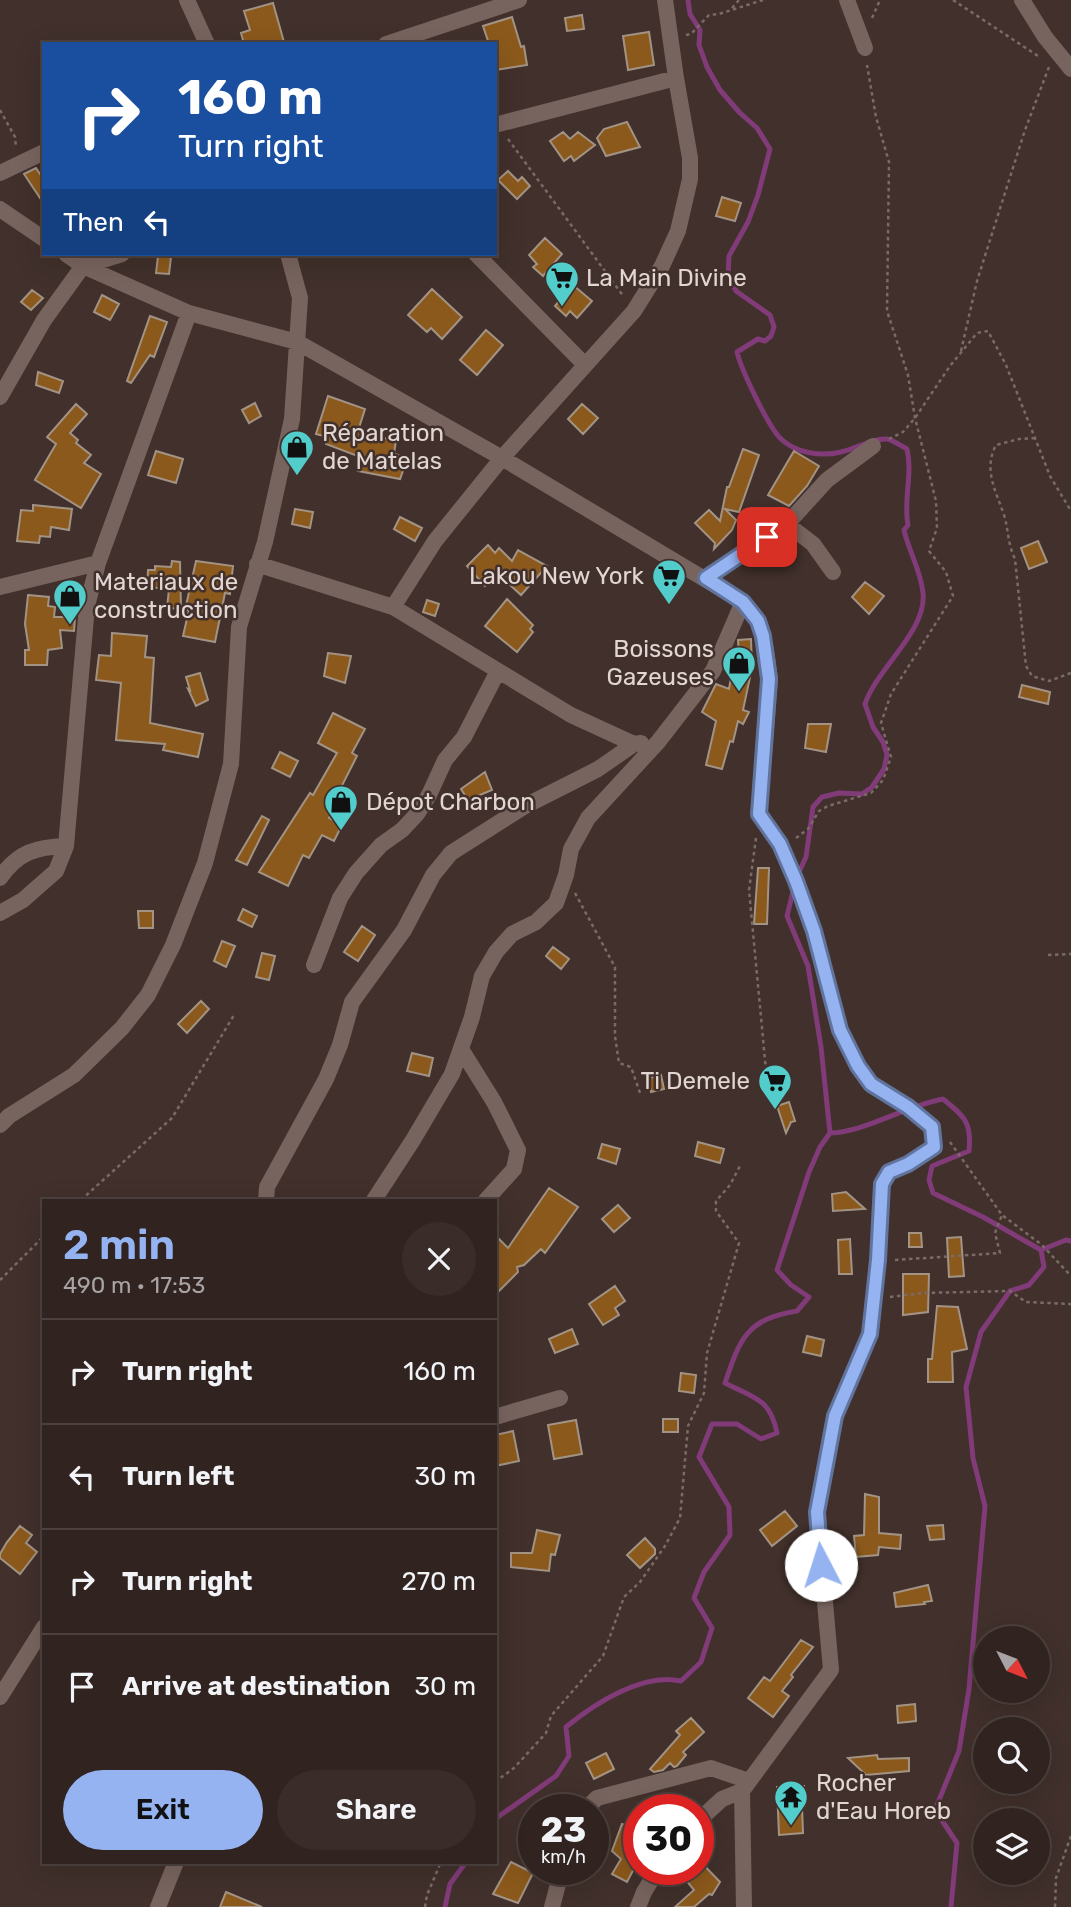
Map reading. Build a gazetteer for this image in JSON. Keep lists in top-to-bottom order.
{
  "places": {
    "supermarket": ["La Main Divine", "Lakou New York", "Ti Demele"],
    "shop": [
      "Réparation de Matelas",
      "Materiaux de construction",
      "Boissons Gazeuses",
      "Dépot Charbon"
    ],
    "temple": ["Rocher d'Eau Horeb"]
  },
  "north": "bottom right",
  "page": {
    "turn": ["160 m", "Turn right"],
    "then": "Then",
    "heading": ["2 min", "490 m · 17:53"],
    "list": [
      {
        "name": "Turn right",
        "value": "160 m"
      },
      {
        "name": "Turn left",
        "value": "30 m"
      },
      {
        "name": "Turn right",
        "value": "270 m"
      },
      {
        "name": "Arrive at destination",
        "value": "30 m"
      }
    ],
    "buttons": ["Exit", "Share"],
    "speed": "23 km/h",
    "limit": "30"
  }
}
